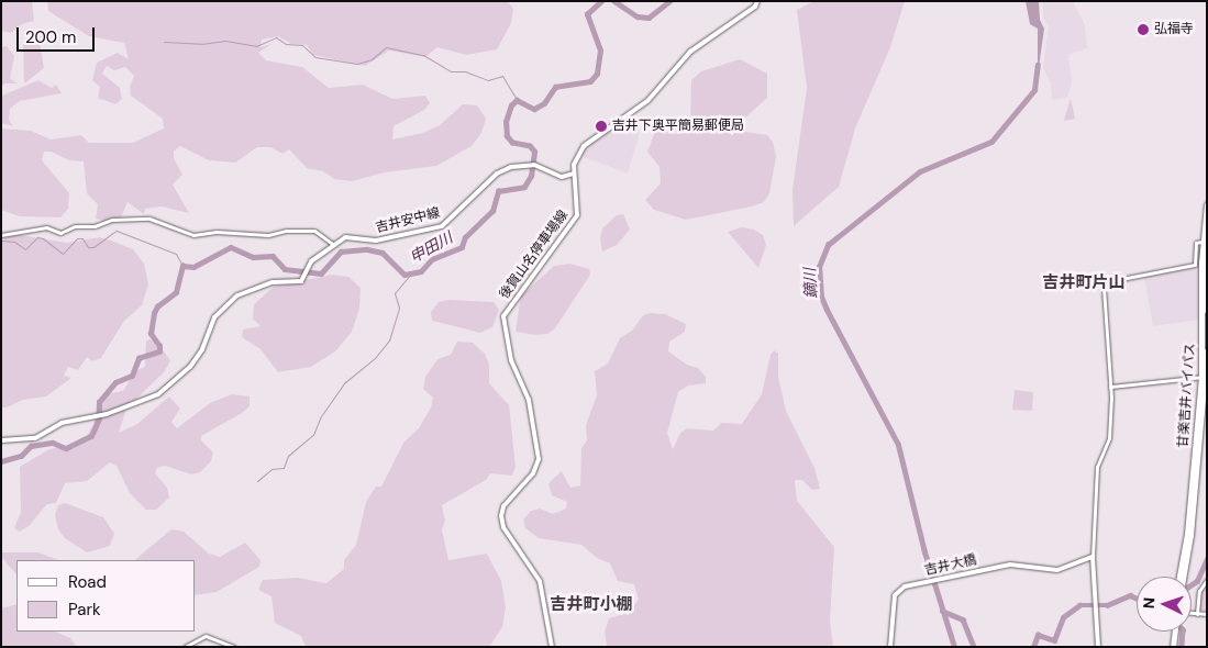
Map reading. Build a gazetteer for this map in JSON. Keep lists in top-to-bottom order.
{
  "streets": {
    "highway": ["甘楽吉井バイパス"],
    "main road": ["吉井安中線", "後賀山名停車場線", "吉井大橋"]
  },
  "crossings": [
    ["吉井安中線", "後賀山名停車場線"]
  ],
  "districts": ["吉井町片山", "吉井町小棚"],
  "water": ["申田川", "鏑川"],
  "places": ["弘福寺", "吉井下奥平簡易郵便局"],
  "legend": ["Road", "Park"],
  "scale_bar": "200 m",
  "north": "left"
}
